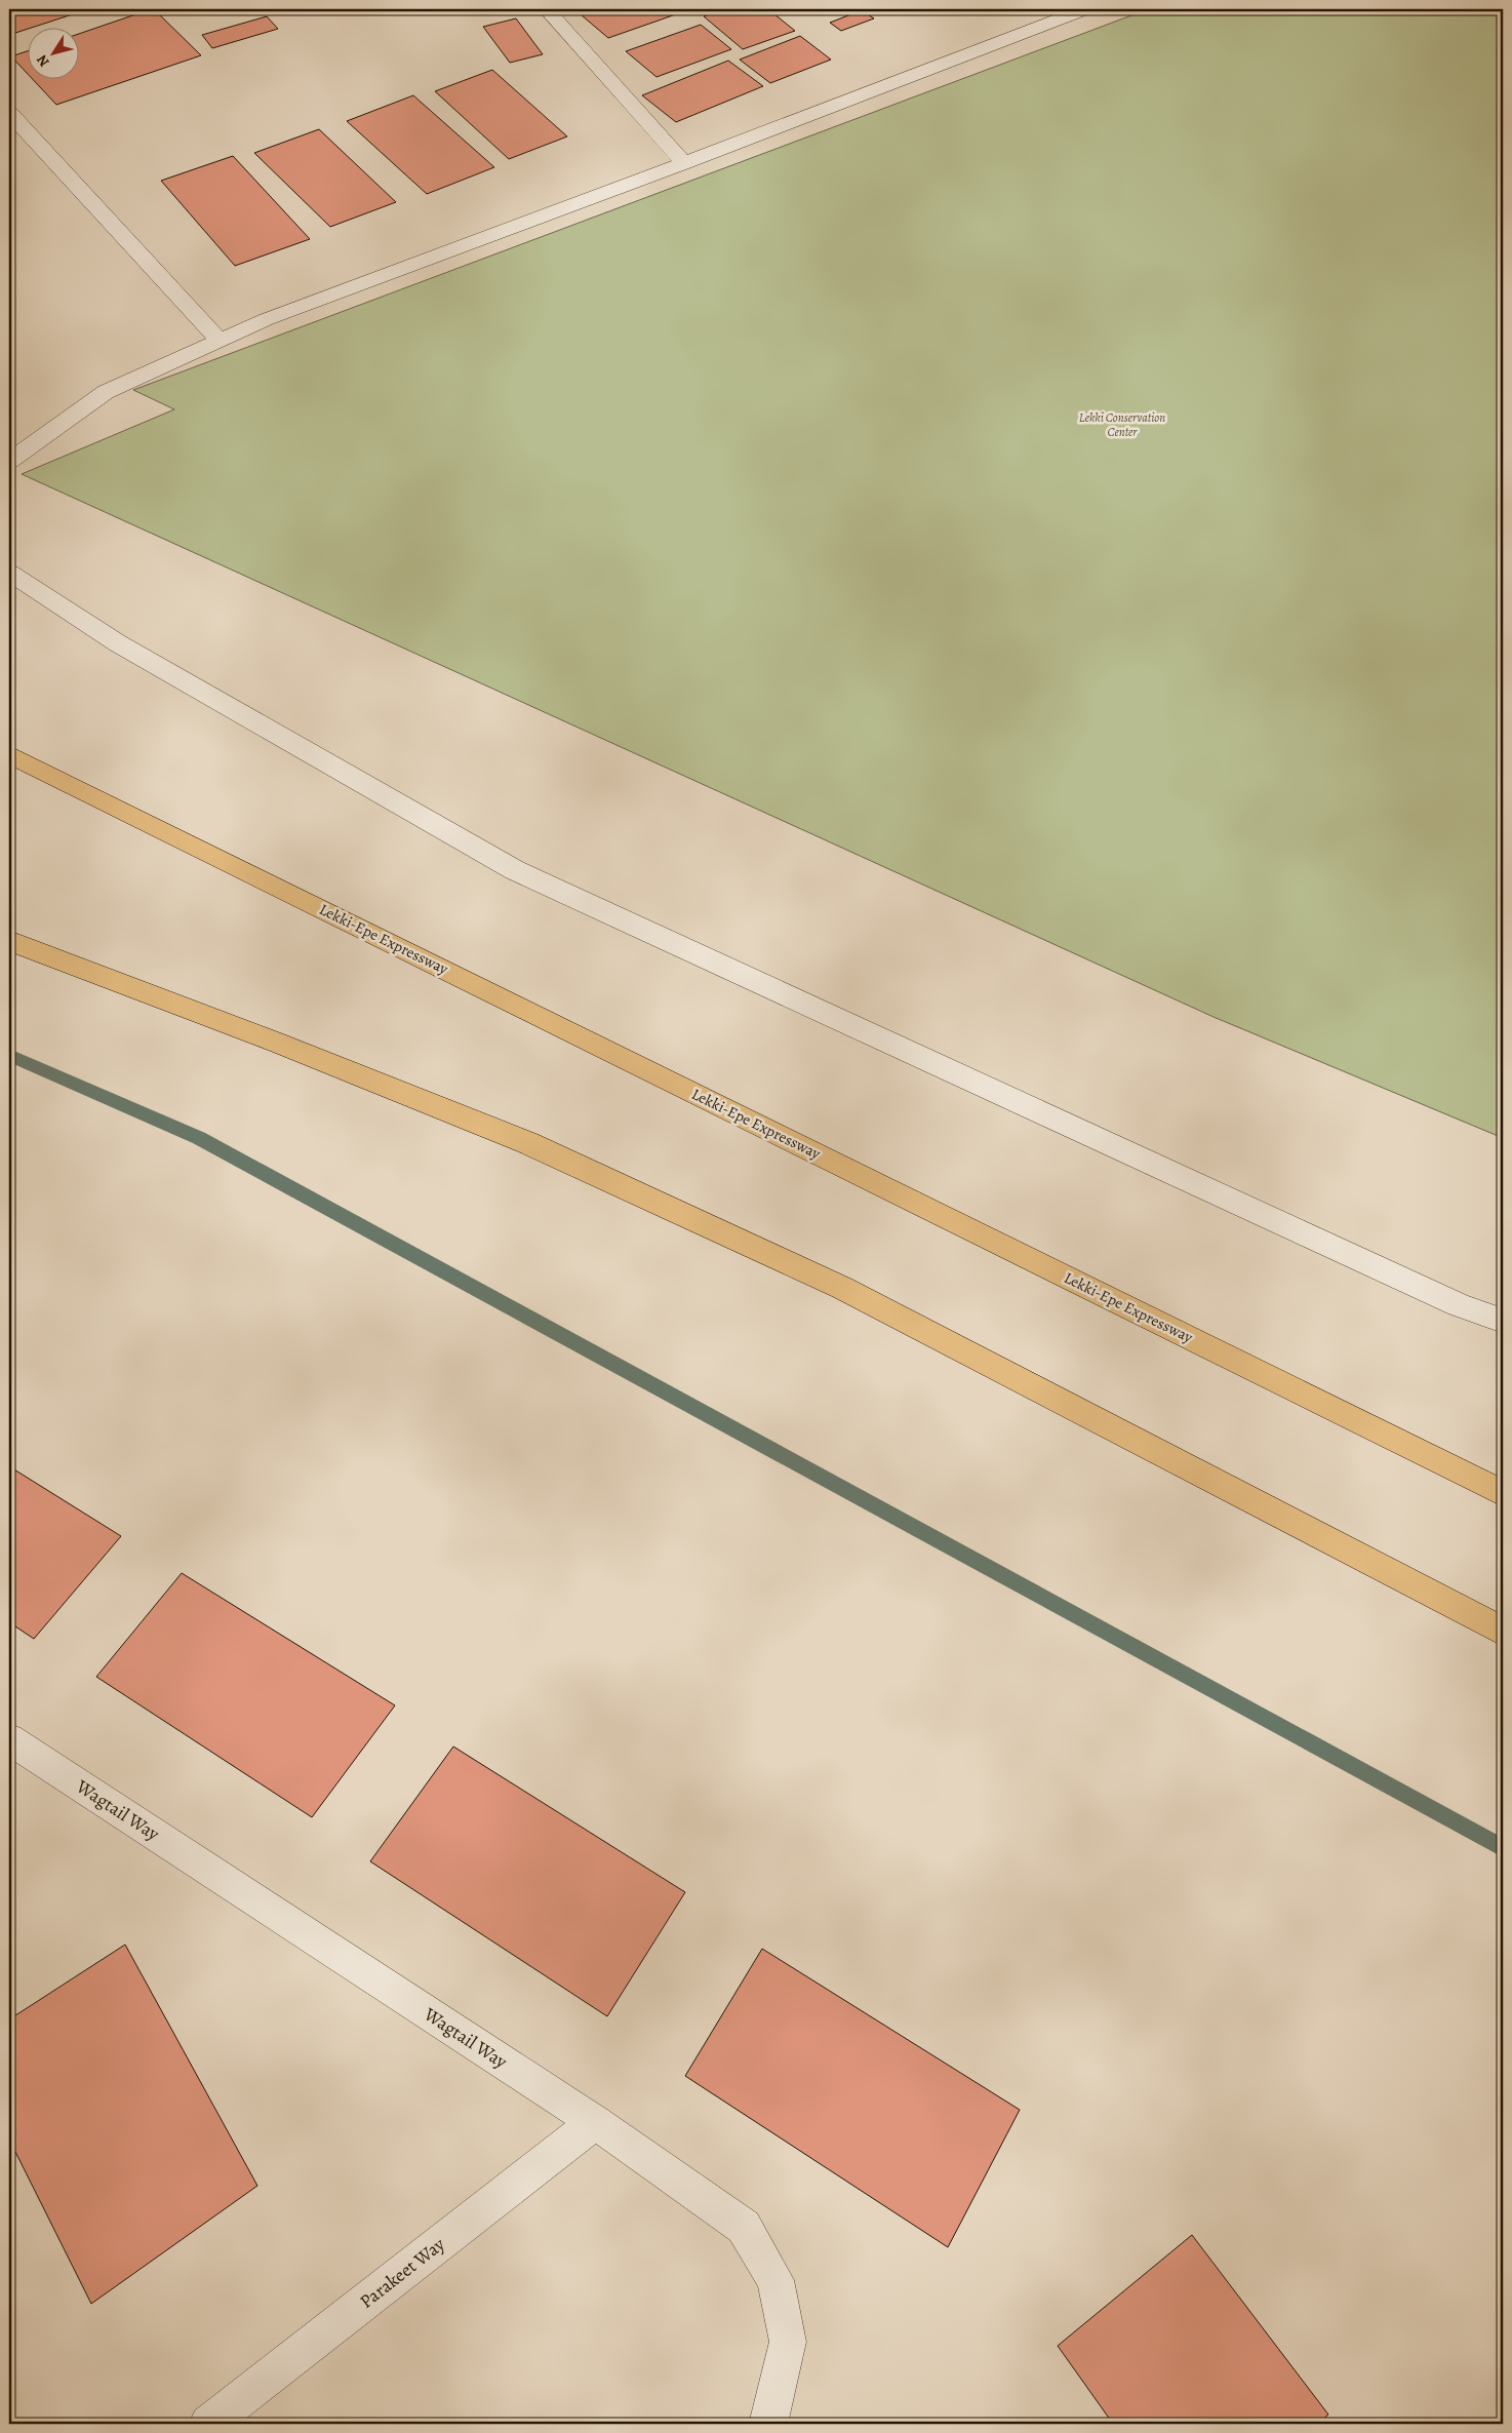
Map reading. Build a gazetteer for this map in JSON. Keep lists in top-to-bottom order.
{
  "streets": {
    "highway": ["Lekki-Epe Expressway"],
    "street": ["Wagtail Way", "Parakeet Way"]
  },
  "crossings": [
    ["Wagtail Way", "Parakeet Way"]
  ],
  "parks": ["Lekki Conservation Center"],
  "north": "bottom left"
}
